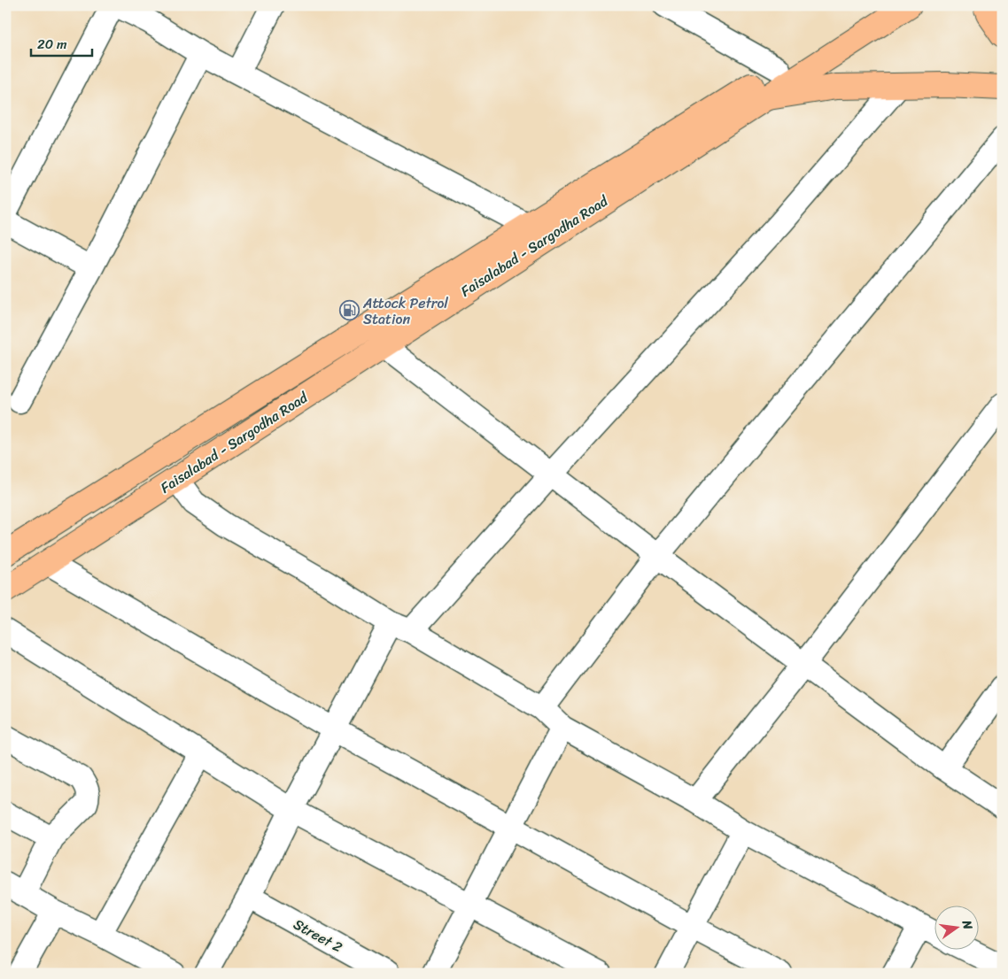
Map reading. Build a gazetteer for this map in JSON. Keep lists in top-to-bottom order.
{
  "streets": {
    "main road": ["Faisalabad - Sargodha Road"],
    "street": ["Street 2"]
  },
  "places": {
    "fuel station": ["Attock Petrol Station"]
  },
  "scale_bar": "20 m",
  "north": "right"
}
